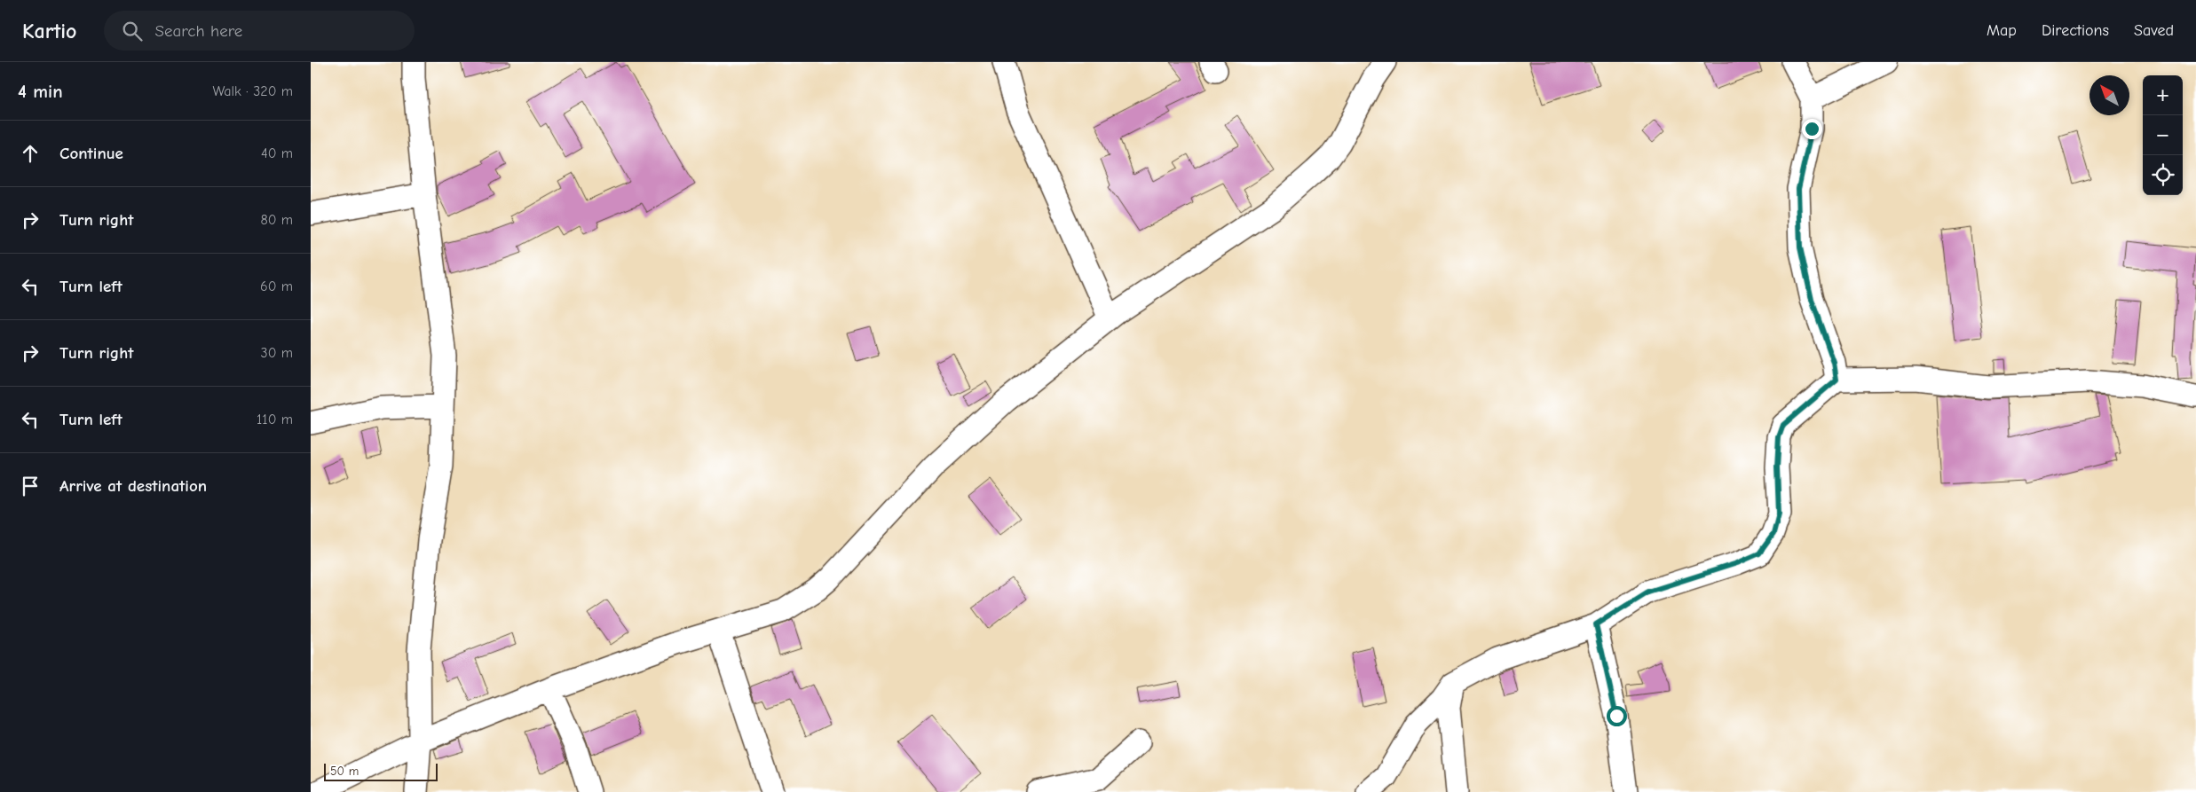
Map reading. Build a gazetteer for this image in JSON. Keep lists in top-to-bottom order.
{
  "scale_bar": "50 m",
  "north": "top left",
  "page": {
    "header": "Kartio",
    "search": "Search here",
    "nav": ["Map", "Directions", "Saved"],
    "heading": ["4 min", "Walk · 320 m"],
    "map_buttons": ["+", "−"],
    "list": [
      ["Continue", "40 m"],
      ["Turn right", "80 m"],
      ["Turn left", "60 m"],
      ["Turn right", "30 m"],
      ["Turn left", "110 m"],
      "Arrive at destination"
    ],
    "scale": "50 m"
  }
}
